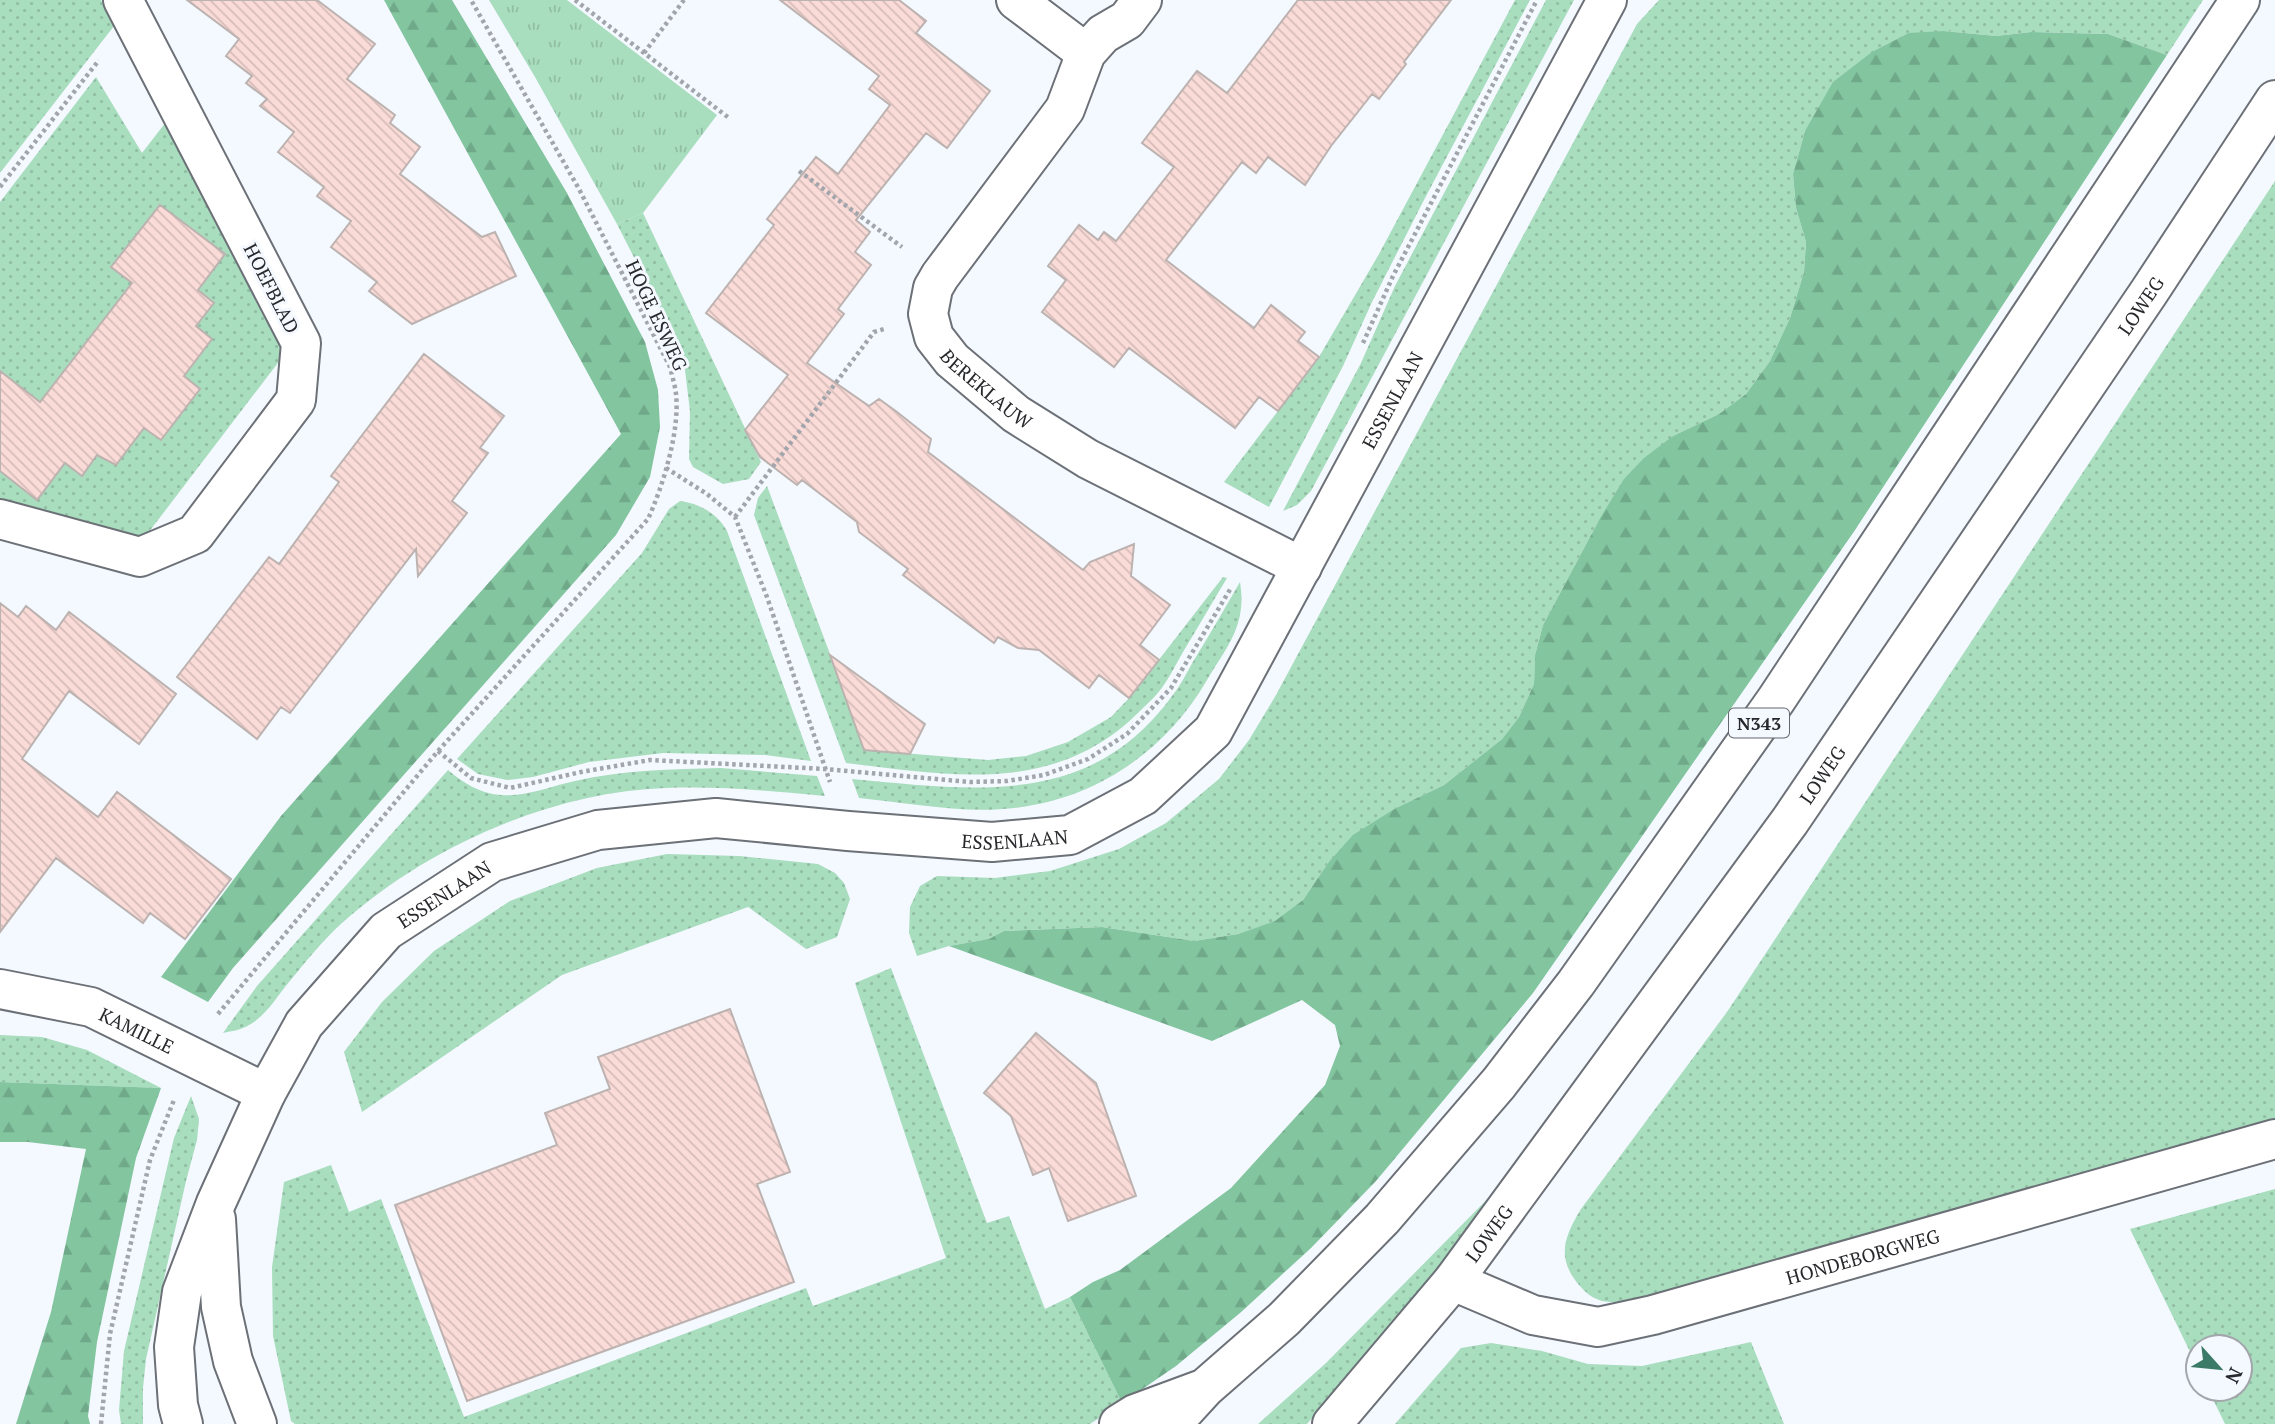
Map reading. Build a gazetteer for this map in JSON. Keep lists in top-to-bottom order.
{
  "streets": {
    "street": [
      "HOEFBLAD",
      "LOWEG",
      "BEREKLAUW",
      "ESSENLAAN",
      "N343",
      "KAMILLE",
      "HONDEBORGWEG"
    ],
    "path": ["HOGE ESWEG"]
  },
  "crossings": [
    ["LOWEG", "HONDEBORGWEG"],
    ["BEREKLAUW", "ESSENLAAN"],
    ["ESSENLAAN", "KAMILLE"]
  ],
  "north": "bottom right"
}
